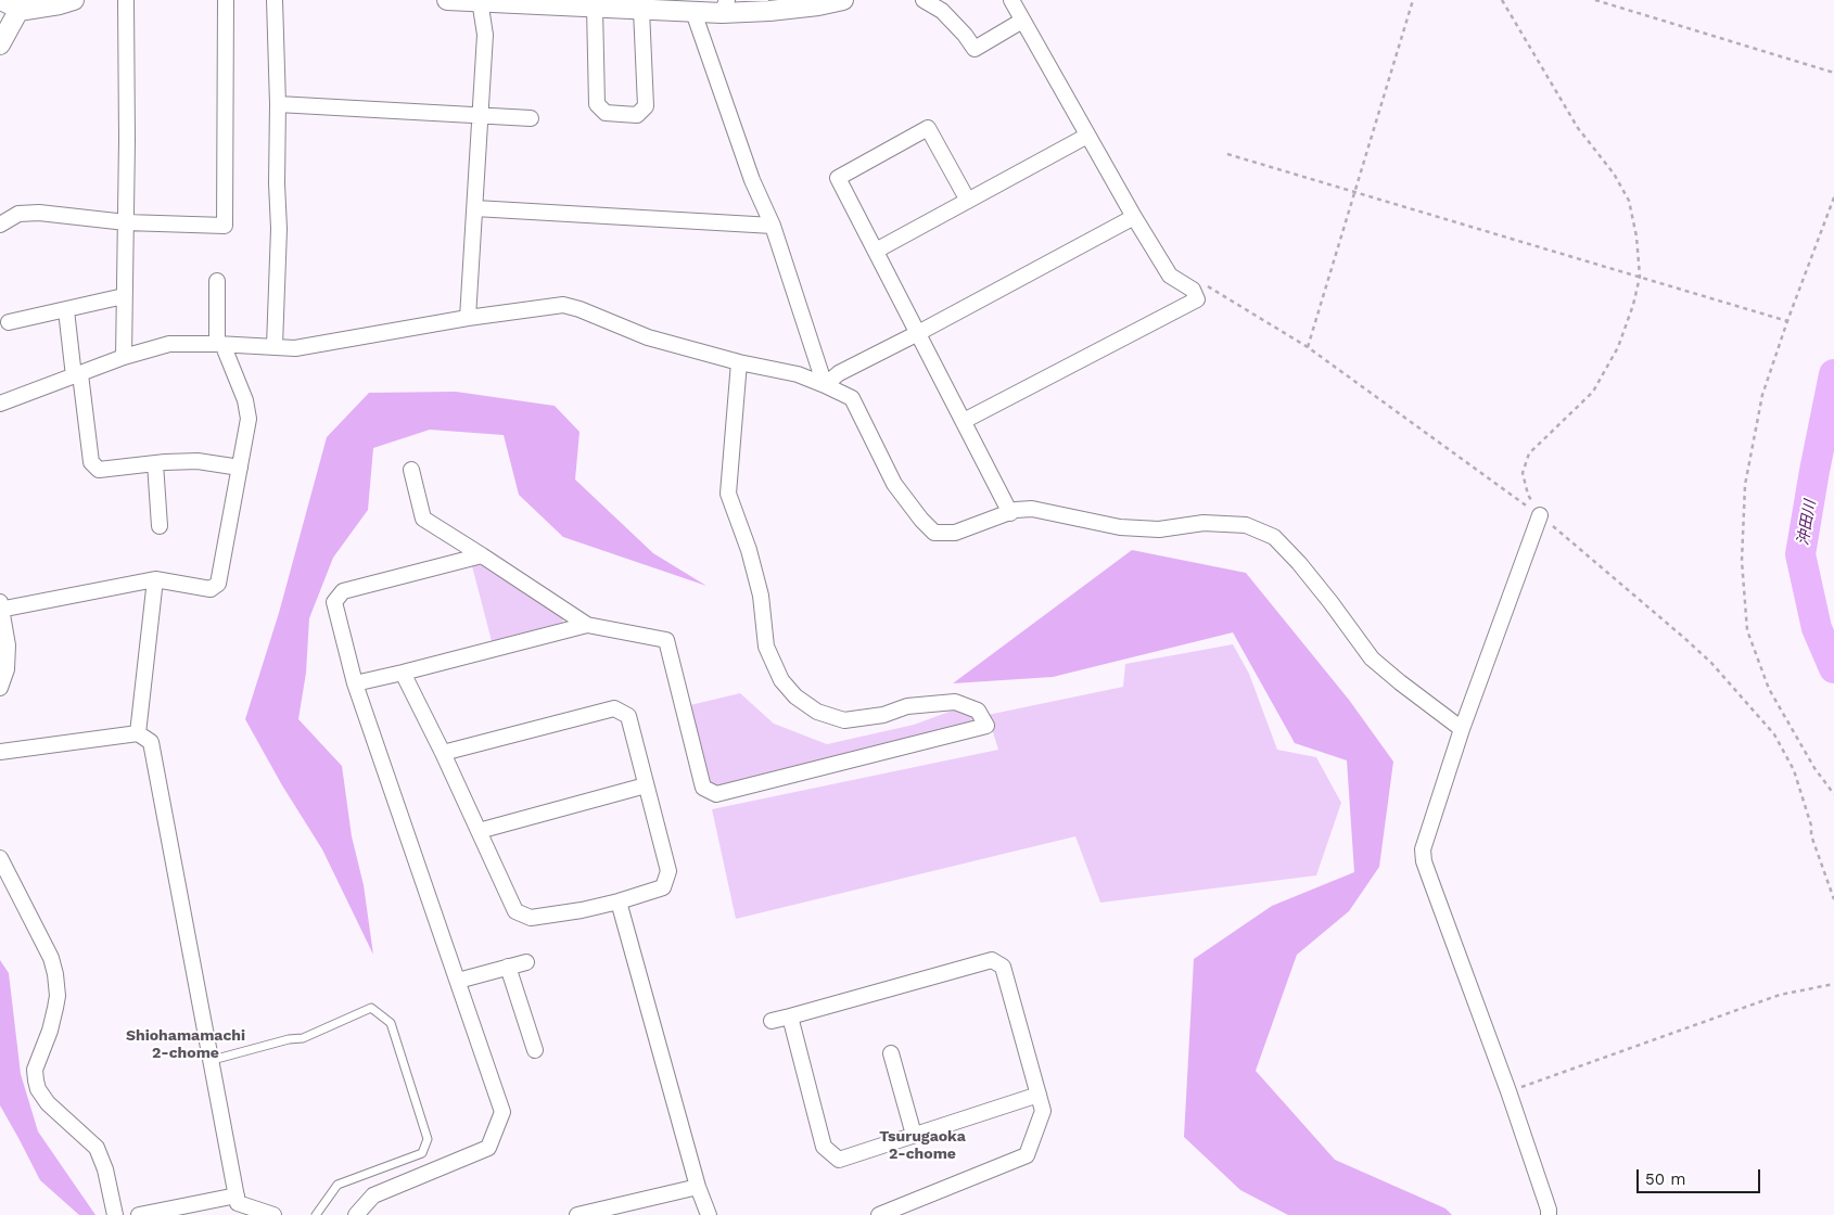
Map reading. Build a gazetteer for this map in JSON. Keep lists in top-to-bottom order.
{
  "districts": ["Shiohamamachi 2-chome", "Tsurugaoka 2-chome"],
  "water": ["沖田川"],
  "scale_bar": "50 m"
}
